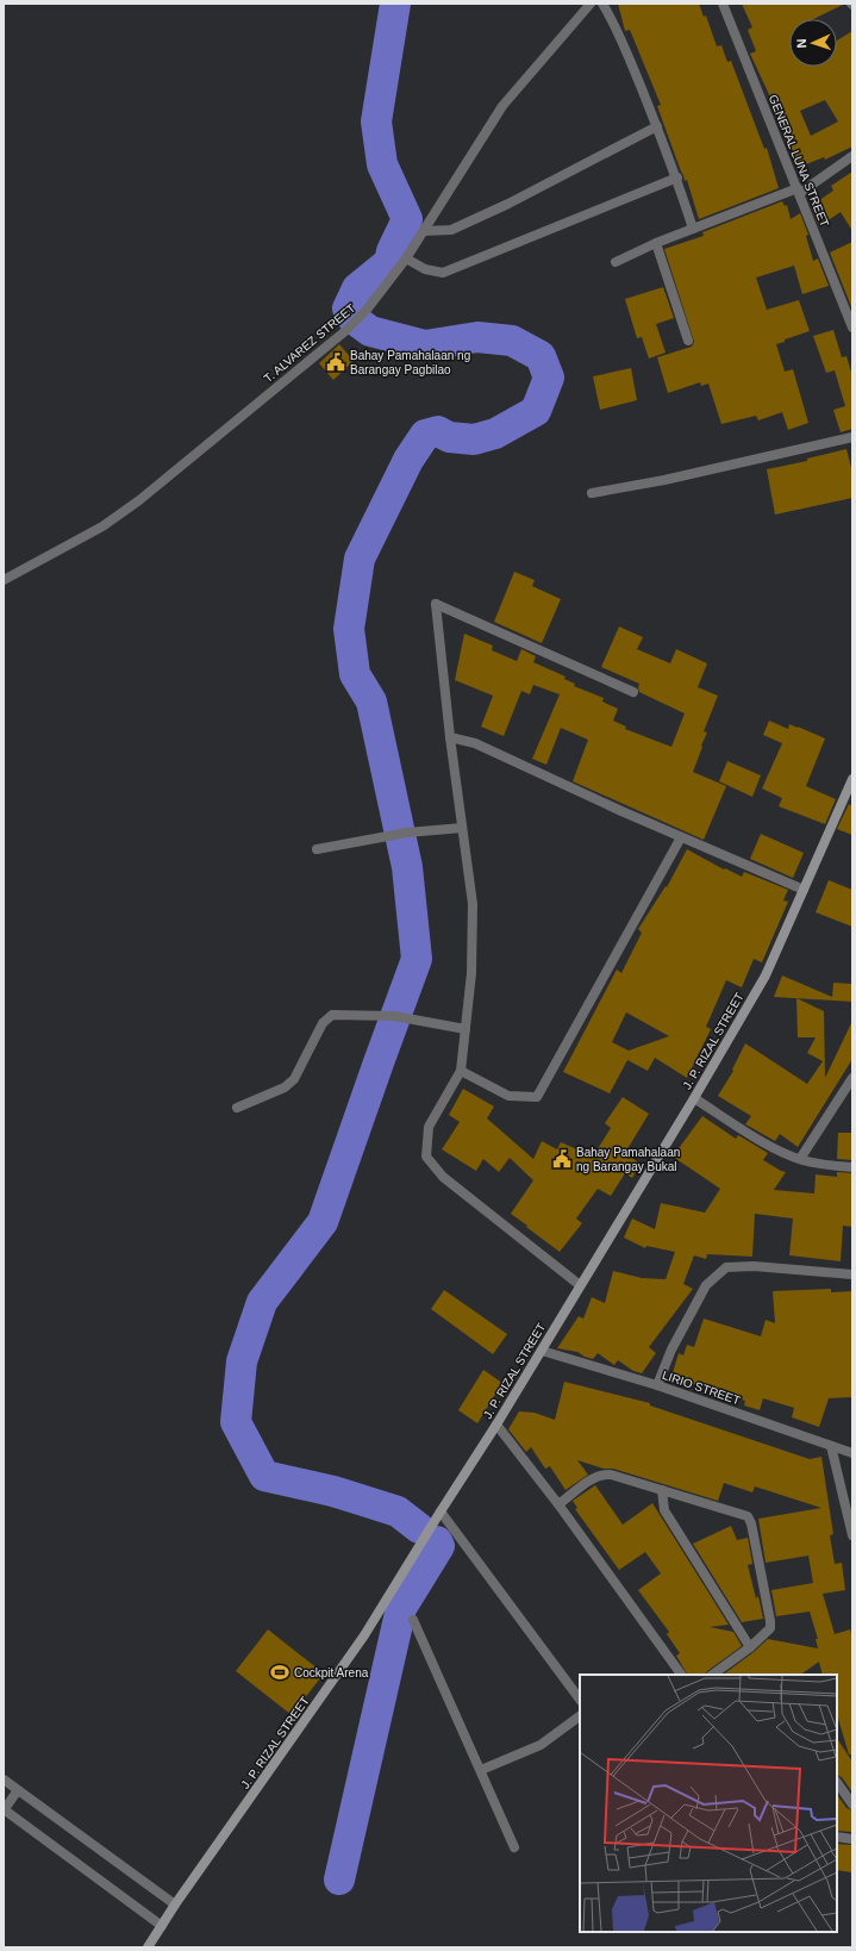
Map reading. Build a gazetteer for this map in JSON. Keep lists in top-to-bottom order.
{
  "streets": {
    "main road": ["J. P. RIZAL STREET"],
    "street": ["GENERAL LUNA STREET", "T. ALVAREZ STREET", "LIRIO STREET"]
  },
  "crossings": [
    ["J. P. RIZAL STREET", "LIRIO STREET"]
  ],
  "places": {
    "public building": ["Bahay Pamahalaan ng Barangay Pagbilao", "Bahay Pamahalaan ng Barangay Bukal"],
    "sports": ["Cockpit Arena"]
  },
  "north": "left"
}
